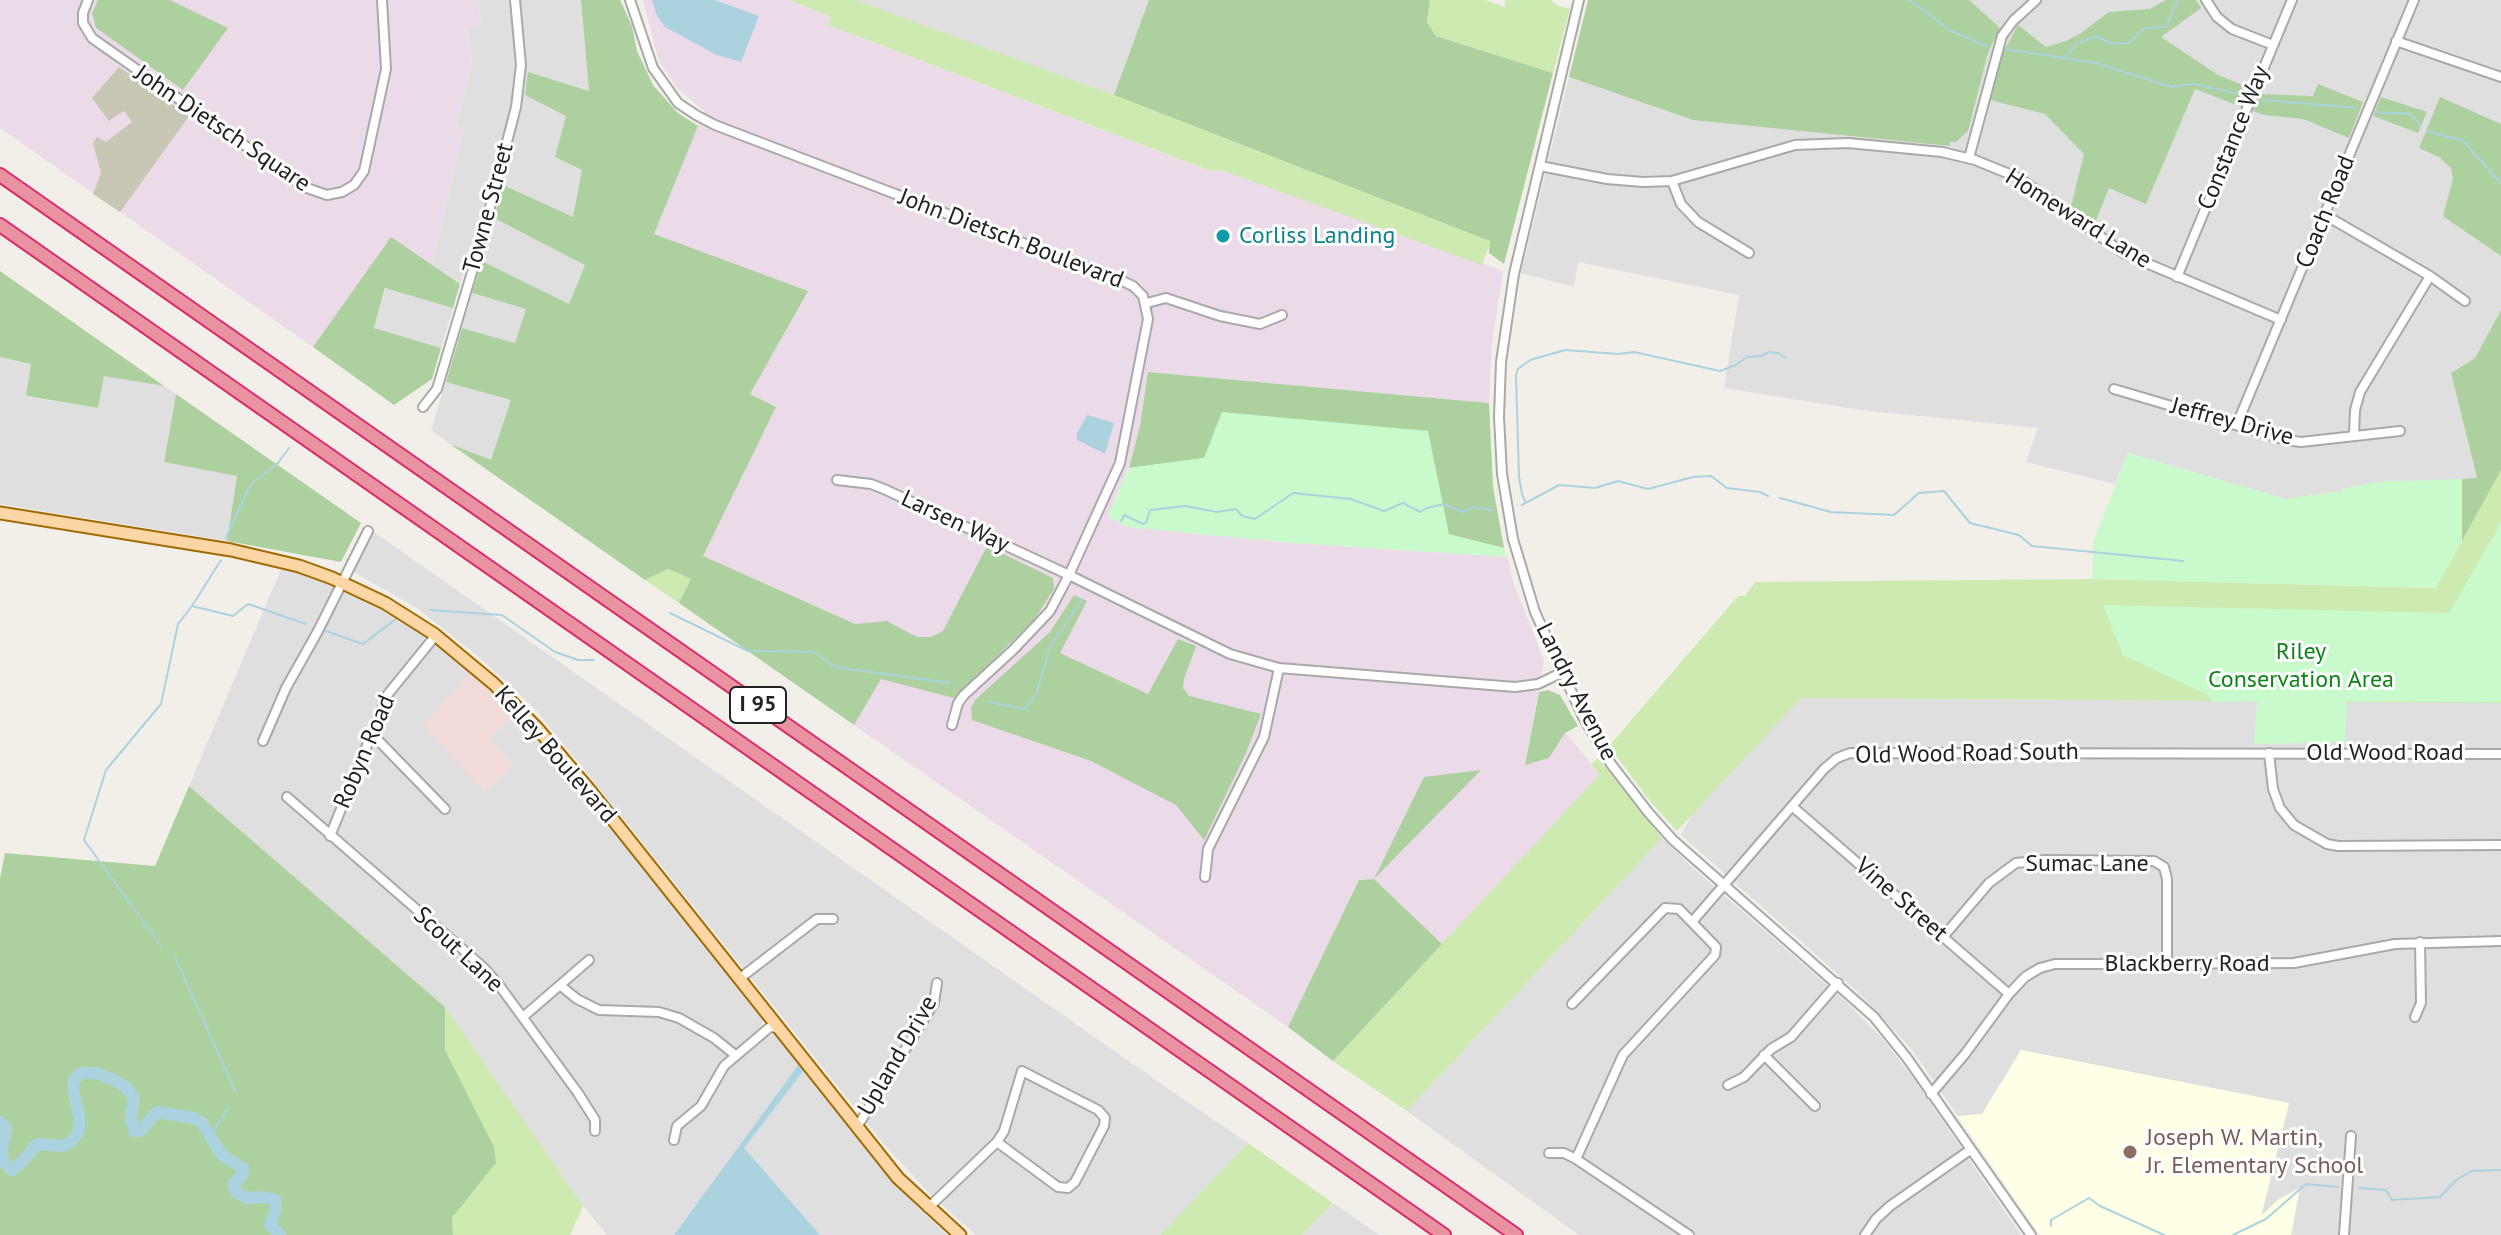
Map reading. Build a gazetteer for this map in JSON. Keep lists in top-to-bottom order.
{
  "streets": {
    "highway": ["I 95"],
    "main road": ["Kelley Boulevard"],
    "street": [
      "John Dietsch Square",
      "Constance Way",
      "Towne Street",
      "Coach Road",
      "Homeward Lane",
      "John Dietsch Boulevard",
      "Jeffrey Drive",
      "Larsen Way",
      "Landry Avenue",
      "Robyn Road",
      "Old Wood Road",
      "Old Wood Road South",
      "Sumac Lane",
      "Vine Street",
      "Scout Lane",
      "Blackberry Road",
      "Upland Drive"
    ]
  },
  "crossings": [
    ["Constance Way", "Homeward Lane"],
    ["Coach Road", "Homeward Lane"],
    ["Coach Road", "Jeffrey Drive"],
    ["Homeward Lane", "Landry Avenue"],
    ["John Dietsch Boulevard", "Larsen Way"],
    ["Landry Avenue", "Old Wood Road South"],
    ["Landry Avenue", "Blackberry Road"],
    ["Robyn Road", "Kelley Boulevard"],
    ["Robyn Road", "Scout Lane"],
    ["Old Wood Road", "Old Wood Road South"],
    ["Old Wood Road South", "Vine Street"],
    ["Kelley Boulevard", "Upland Drive"],
    ["Sumac Lane", "Vine Street"],
    ["Sumac Lane", "Blackberry Road"],
    ["Vine Street", "Blackberry Road"]
  ],
  "parks": ["Riley Conservation Area"],
  "places": ["Corliss Landing", "Joseph W. Martin, Jr. Elementary School"]
}
